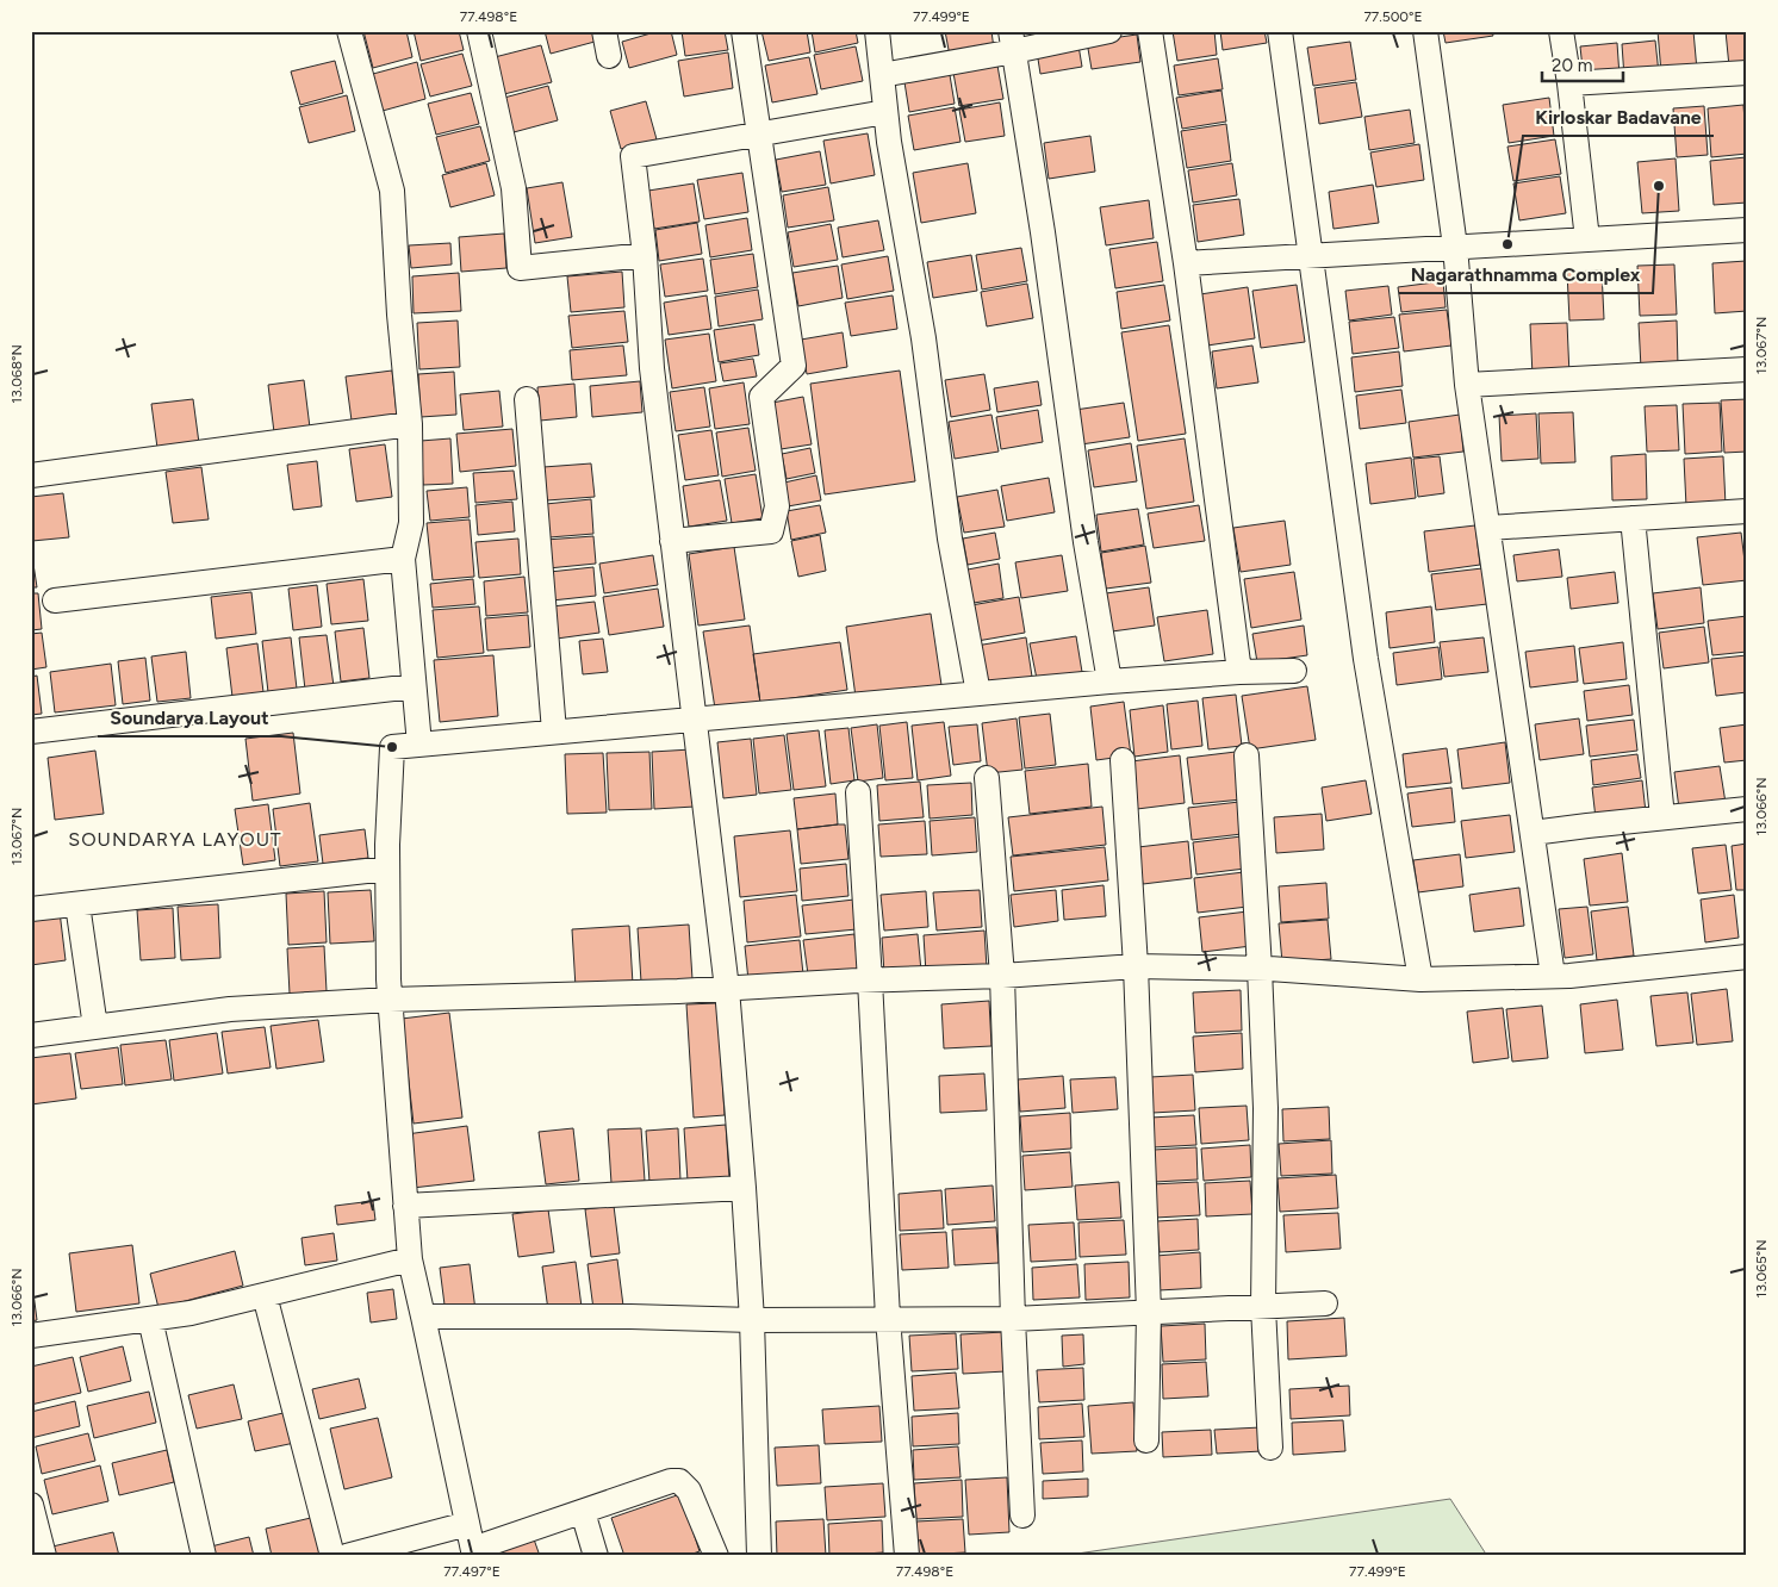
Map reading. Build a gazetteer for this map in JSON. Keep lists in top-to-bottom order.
{
  "districts": ["SOUNDARYA LAYOUT"],
  "places": ["Nagarathnamma Complex", "Kirloskar Badavane", "Soundarya Layout"],
  "scale_bar": "20 m",
  "coordinates": [
    "77.498°E",
    "77.499°E",
    "77.500°E",
    "13.067°N",
    "13.068°N",
    "13.066°N",
    "13.065°N",
    "77.497°E"
  ]
}
